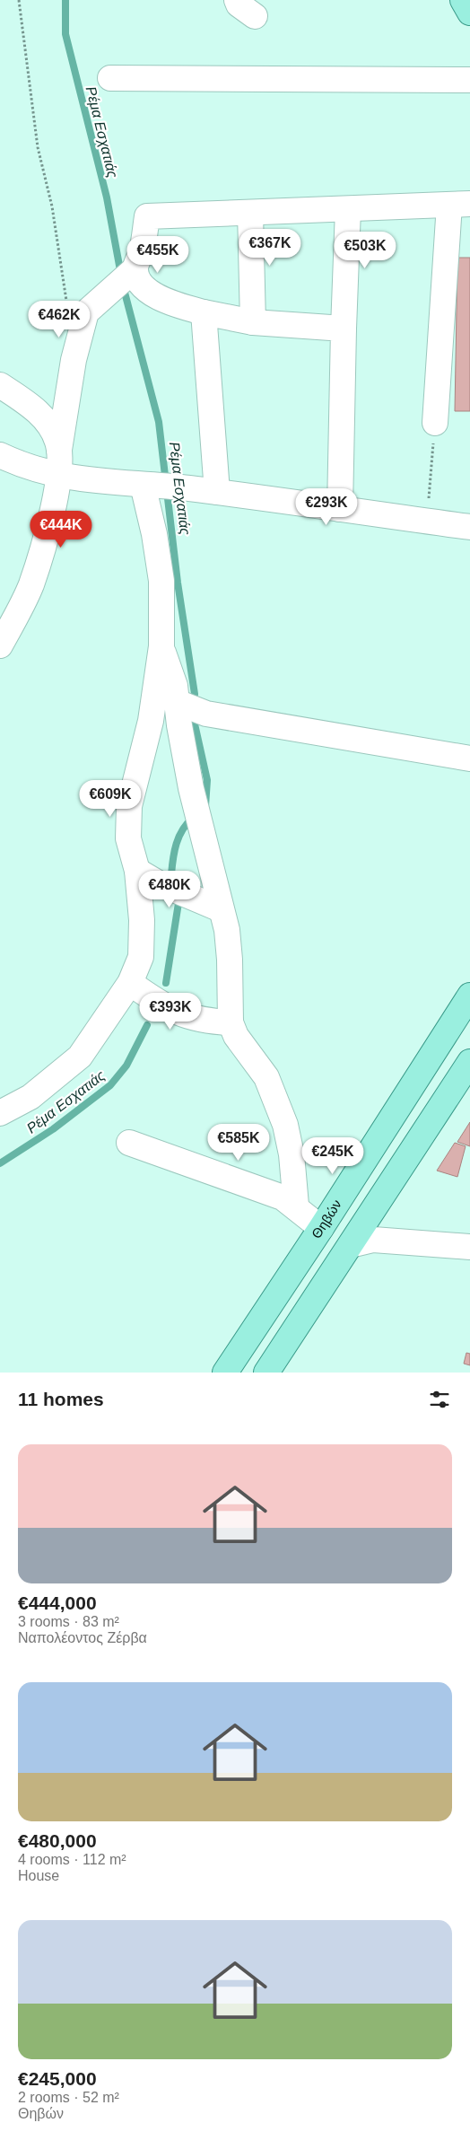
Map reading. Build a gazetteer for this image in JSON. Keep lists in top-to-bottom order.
{
  "streets": {
    "main road": ["Θηβών"]
  },
  "water": ["Ρέμα Εσχατιάς"],
  "page": {
    "price": [
      "€367K",
      "€503K",
      "€455K",
      "€462K",
      "€293K",
      "€444K",
      "€609K",
      "€480K",
      "€393K",
      "€585K",
      "€245K"
    ],
    "heading": "11 homes",
    "list": [
      {
        "name": "€444,000",
        "note": "3 rooms · 83 m² · Ναπολέοντος Ζέρβα"
      },
      {
        "name": "€480,000",
        "note": "4 rooms · 112 m² · House"
      },
      {
        "name": "€245,000",
        "note": "2 rooms · 52 m² · Θηβών"
      }
    ]
  }
}
